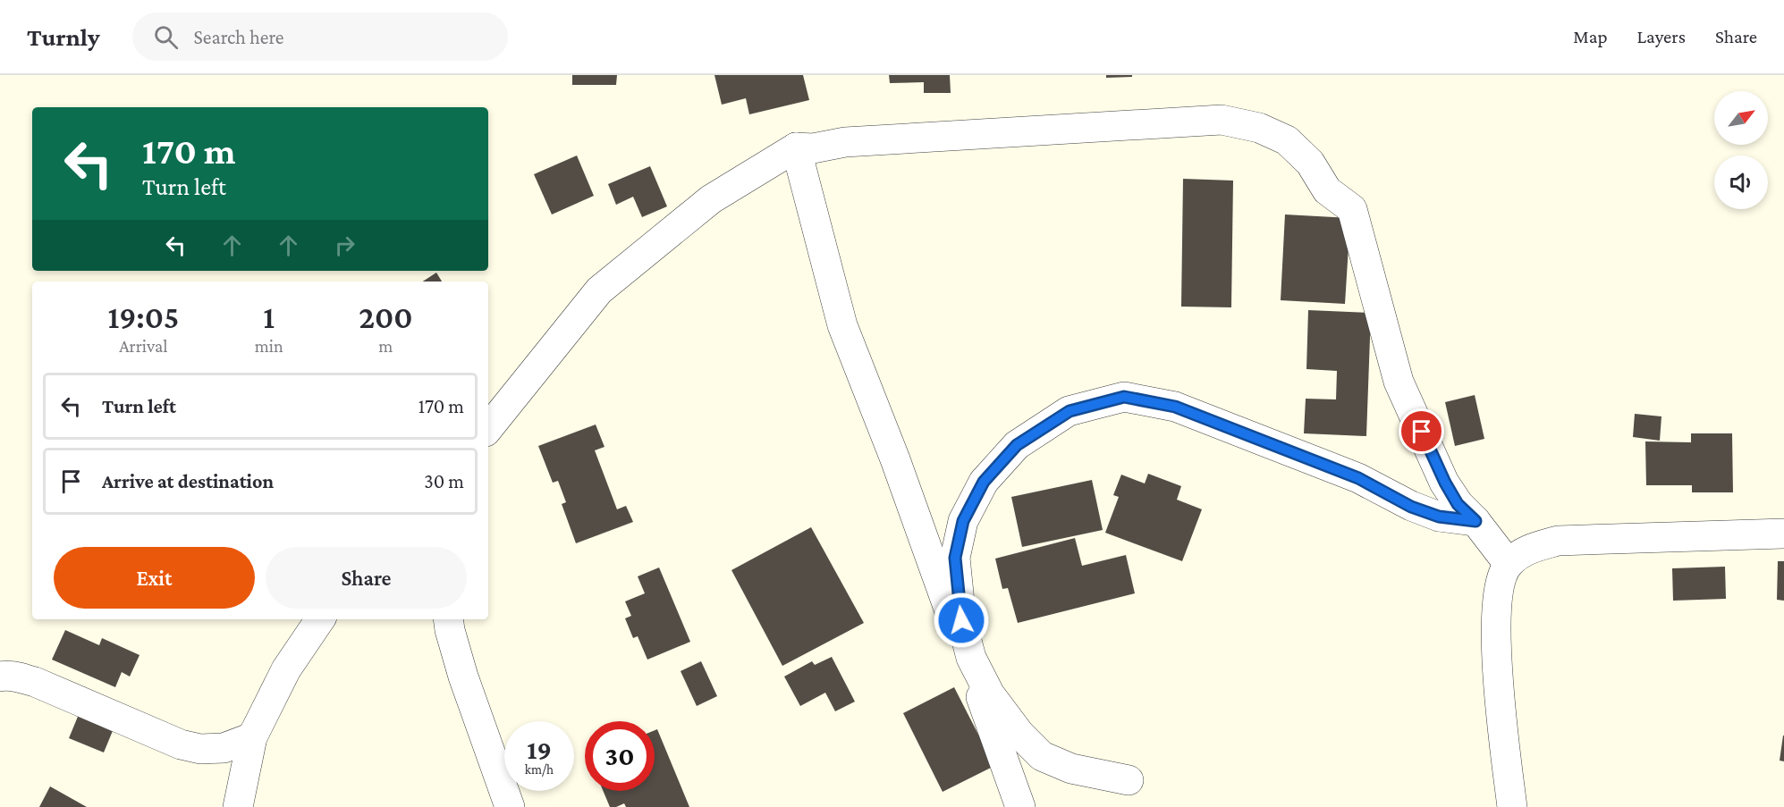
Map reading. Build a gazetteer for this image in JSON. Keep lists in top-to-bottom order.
{
  "north": "top right",
  "page": {
    "header": "Turnly",
    "search": "Search here",
    "nav": ["Map", "Layers", "Share"],
    "turn": ["170 m", "Turn left"],
    "eta": [
      "19:05",
      "Arrival",
      "1",
      "min",
      "200",
      "m"
    ],
    "list": [
      {
        "name": "Turn left",
        "value": "170 m"
      },
      {
        "name": "Arrive at destination",
        "value": "30 m"
      }
    ],
    "buttons": ["Exit", "Share"],
    "speed": "19 km/h",
    "limit": "30"
  }
}
